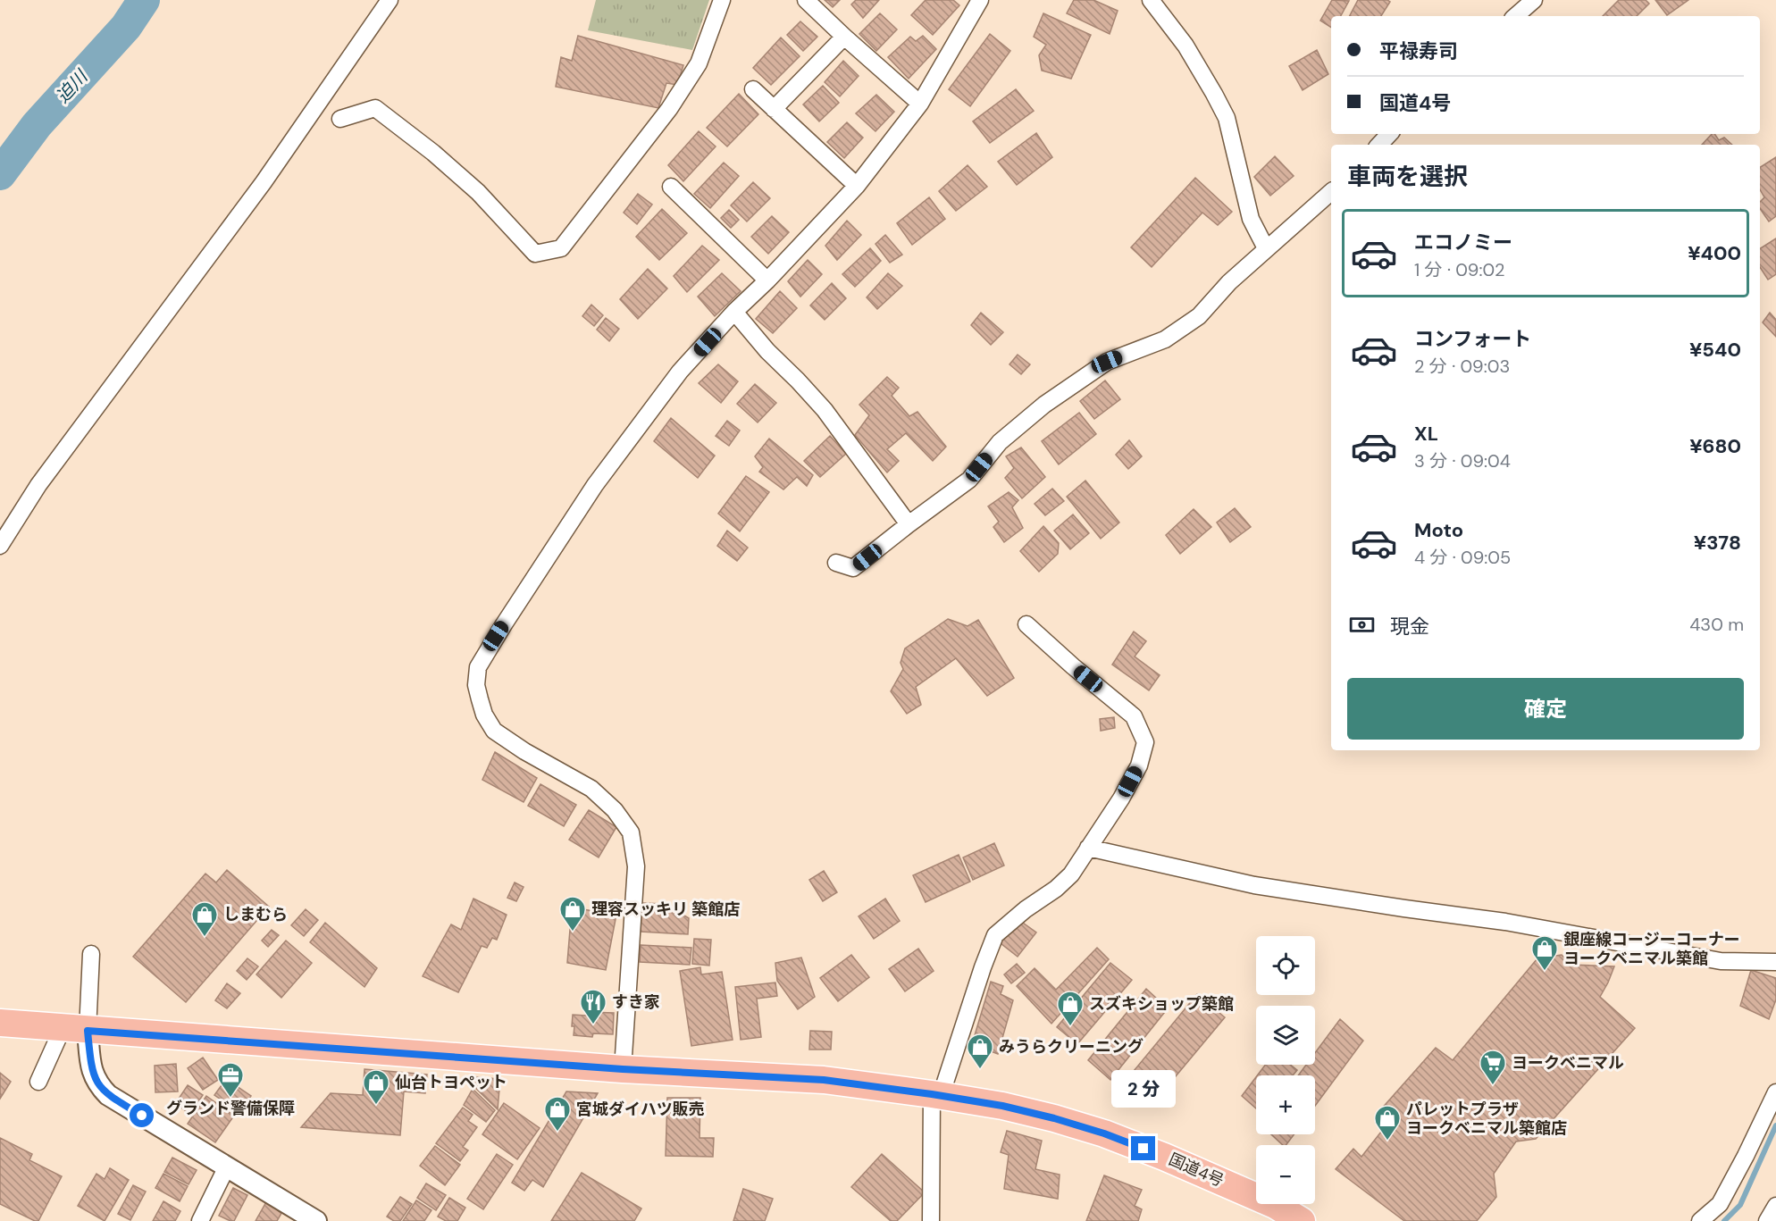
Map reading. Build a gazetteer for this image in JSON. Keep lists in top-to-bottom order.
{
  "streets": {
    "highway": ["国道4号"]
  },
  "water": ["迫川"],
  "places": {
    "shop": [
      "理容スッキリ 築館店",
      "しまむら",
      "銀座線コージーコーナー ヨークベニマル築館",
      "スズキショップ築館",
      "みうらクリーニング",
      "仙台トヨペット",
      "宮城ダイハツ販売",
      "パレットプラザ ヨークベニマル築館店"
    ],
    "restaurant": ["すき家"],
    "supermarket": ["ヨークベニマル"],
    "office": ["グランド警備保障"]
  },
  "page": {
    "banner": ["平禄寿司", "国道4号"],
    "heading": "車両を選択",
    "list": [
      {
        "name": "エコノミー",
        "note": "1 分 · 09:02",
        "value": "¥400"
      },
      {
        "name": "コンフォート",
        "note": "2 分 · 09:03",
        "value": "¥540"
      },
      {
        "name": "XL",
        "note": "3 分 · 09:04",
        "value": "¥680"
      },
      {
        "name": "Moto",
        "note": "4 分 · 09:05",
        "value": "¥378"
      }
    ],
    "pay": ["現金", "430 m"],
    "buttons": "確定",
    "map_buttons": ["+", "−"],
    "bubble": "2 分"
  }
}
